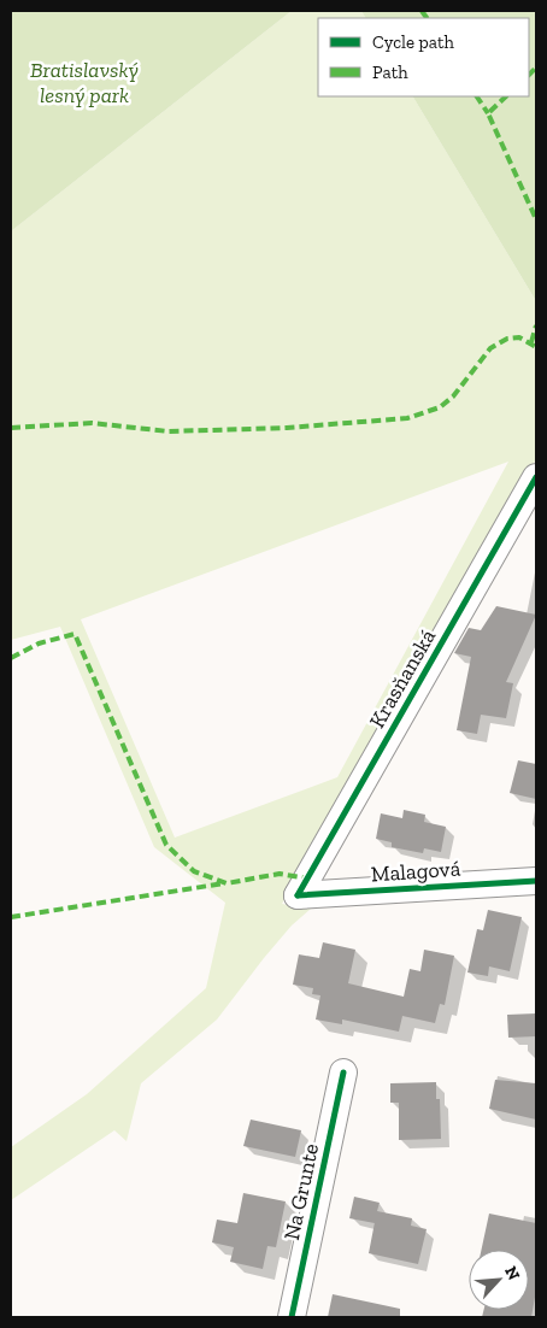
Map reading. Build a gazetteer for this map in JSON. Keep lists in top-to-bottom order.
{
  "streets": {
    "street": ["Krasňanská", "Malagová", "Na Grunte"]
  },
  "crossings": [
    ["Krasňanská", "Malagová"]
  ],
  "parks": ["Bratislavský lesný park"],
  "legend": ["Cycle path", "Path"],
  "north": "top right"
}
